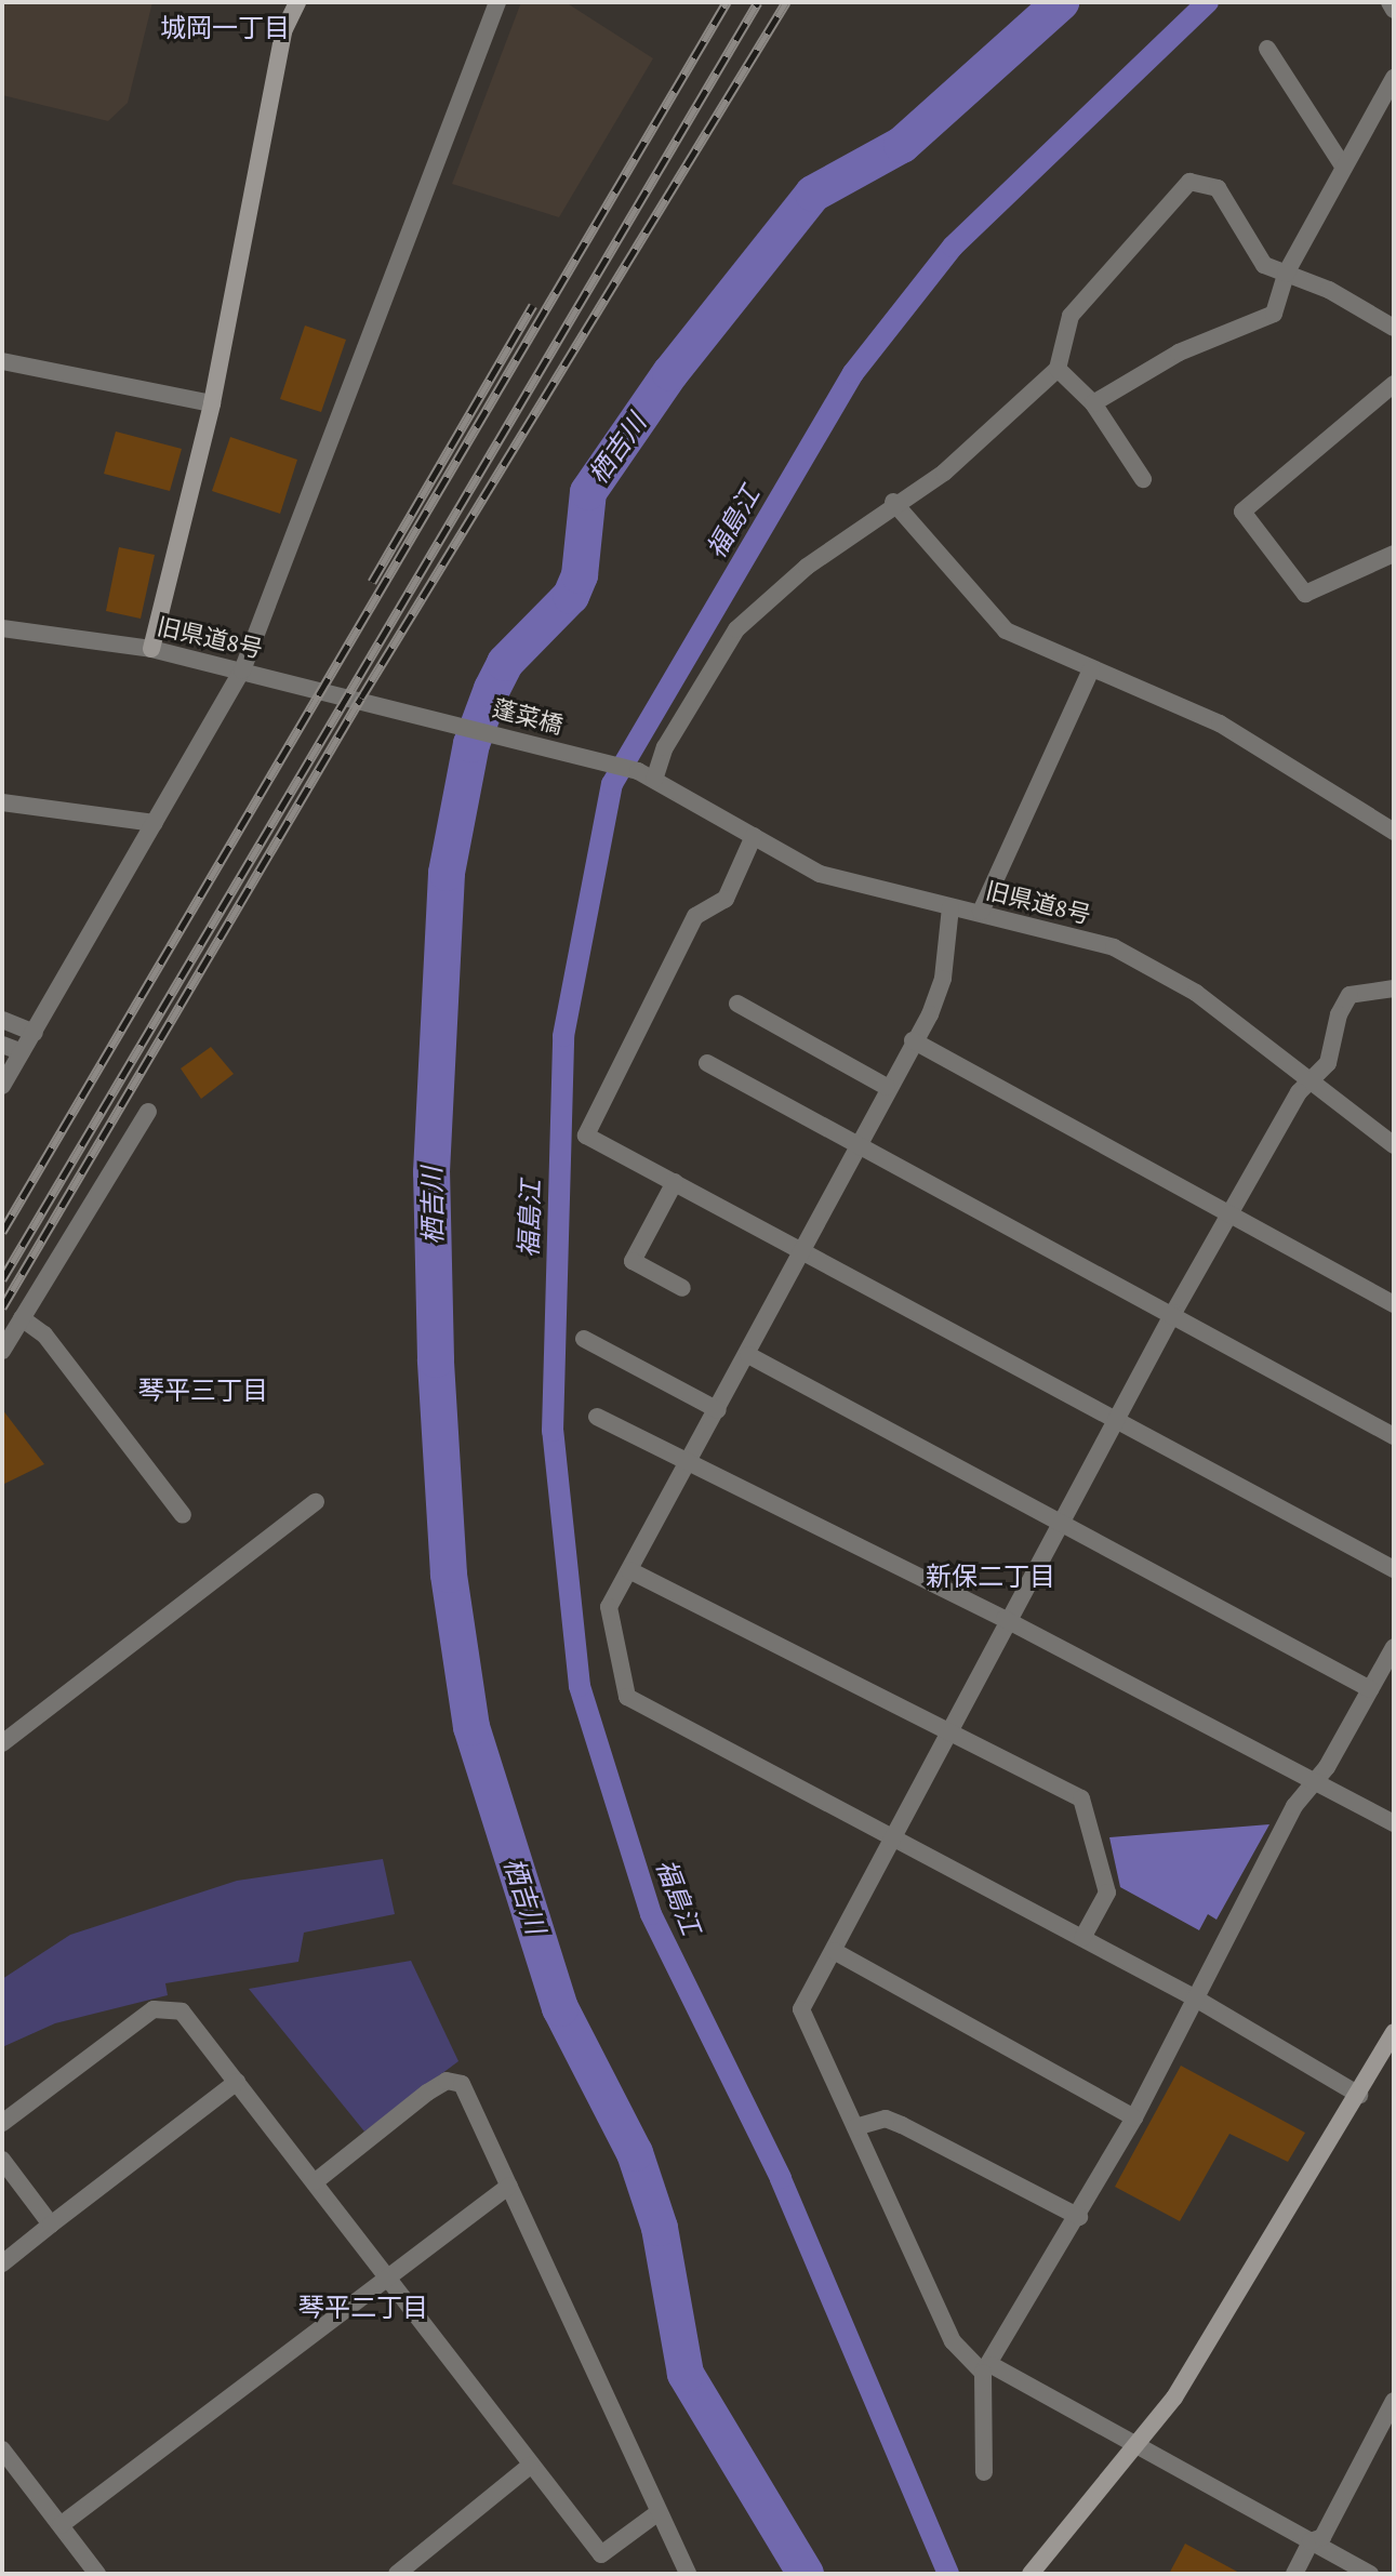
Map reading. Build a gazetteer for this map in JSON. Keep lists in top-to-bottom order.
{
  "streets": {
    "street": ["旧県道8号", "蓬菜橋"]
  },
  "crossings": [
    ["旧県道8号", "蓬菜橋"]
  ],
  "districts": [
    "城岡一丁目",
    "琴平三丁目",
    "新保二丁目",
    "琴平二丁目"
  ],
  "water": ["栖吉川", "福島江"]
}
